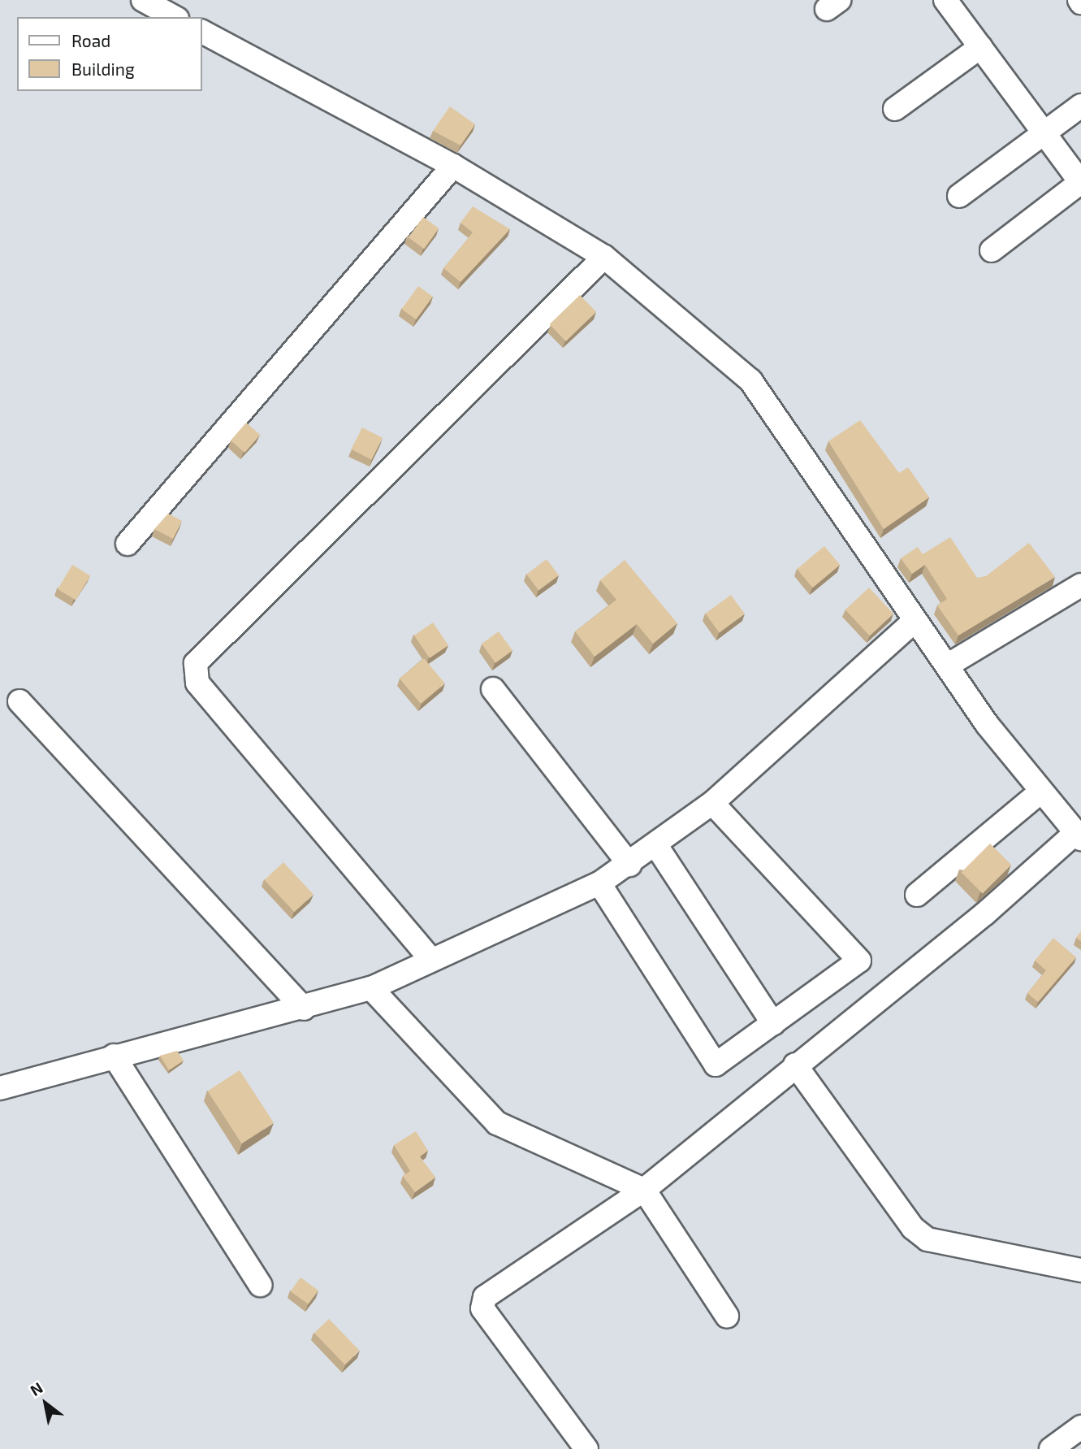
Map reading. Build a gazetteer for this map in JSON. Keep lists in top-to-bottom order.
{
  "legend": ["Road", "Building"],
  "north": "top left"
}
